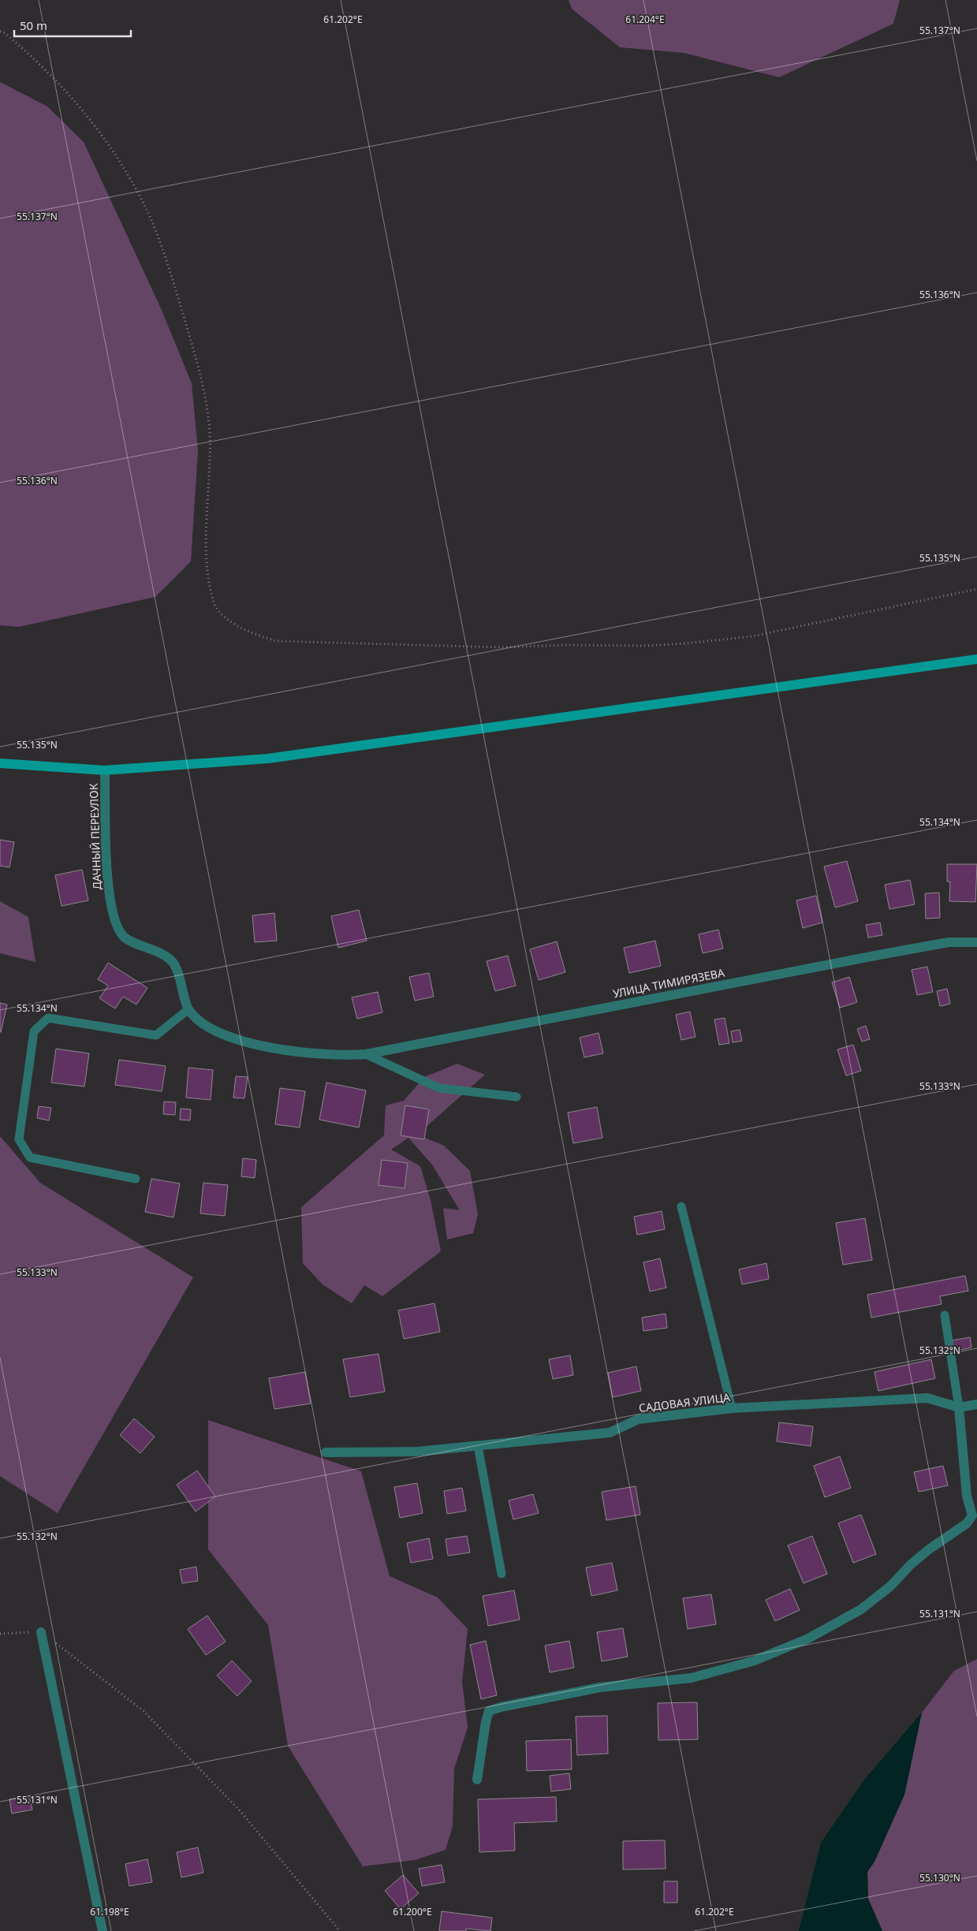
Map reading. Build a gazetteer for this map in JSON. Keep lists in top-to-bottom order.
{
  "streets": {
    "street": ["ДАЧНЫЙ ПЕРЕУЛОК", "УЛИЦА ТИМИРЯЗЕВА", "САДОВАЯ УЛИЦА"]
  },
  "scale_bar": "50 m",
  "coordinates": [
    "61.202°E",
    "61.204°E",
    "55.137°N",
    "55.136°N",
    "55.135°N",
    "55.134°N",
    "55.133°N",
    "55.132°N",
    "55.131°N",
    "55.130°N",
    "61.198°E",
    "61.200°E"
  ]
}
